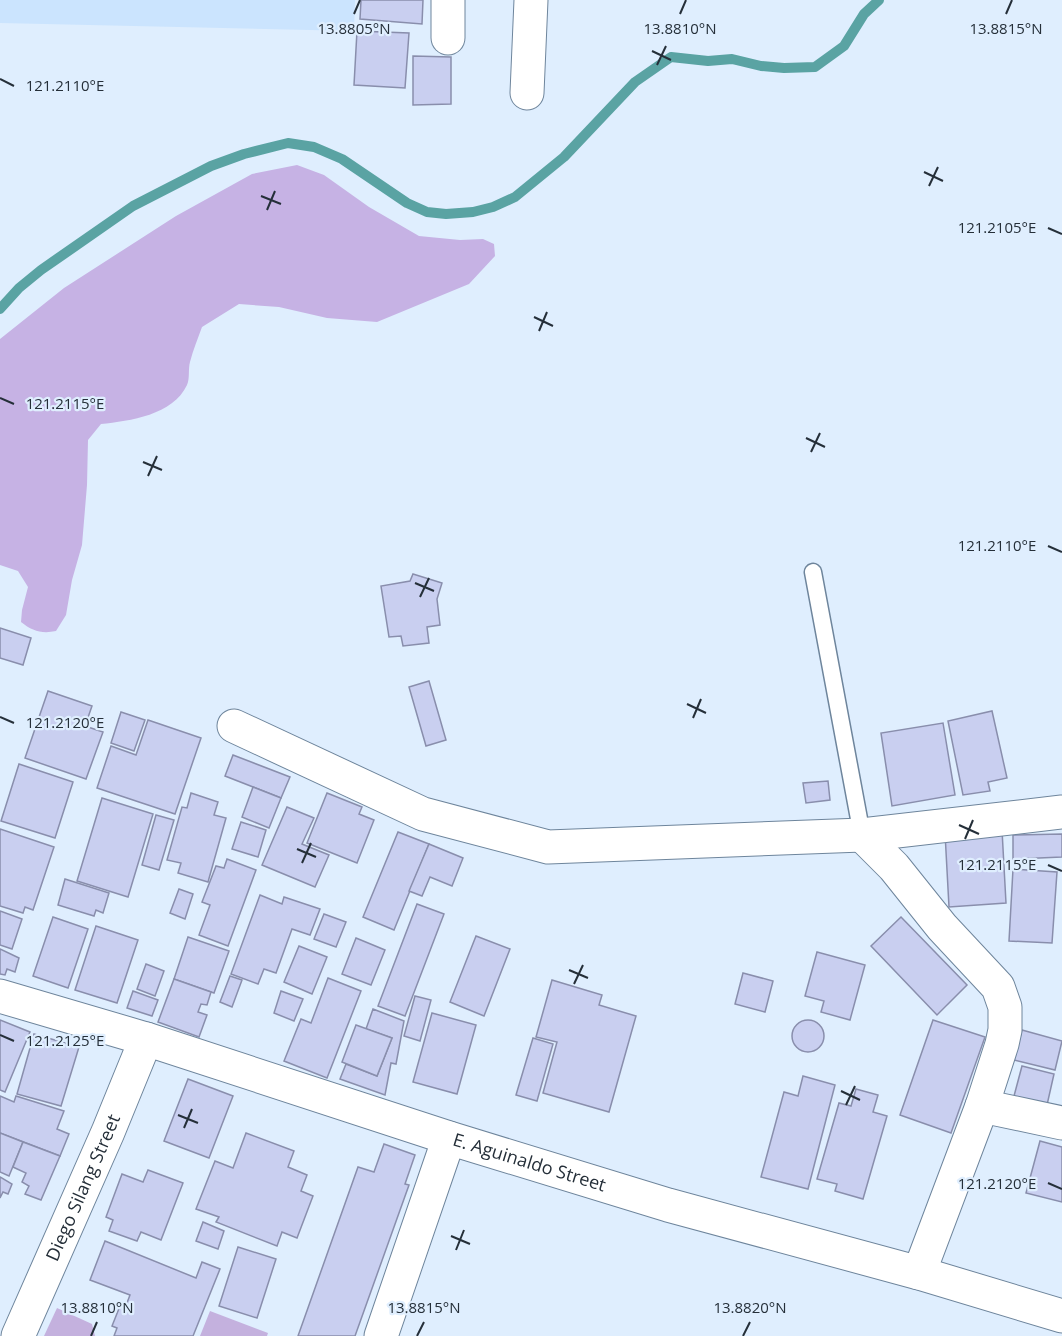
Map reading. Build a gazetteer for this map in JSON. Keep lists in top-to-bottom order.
{
  "streets": {
    "street": ["E. Aguinaldo Street", "Diego Silang Street"]
  },
  "crossings": [
    ["E. Aguinaldo Street", "Diego Silang Street"]
  ],
  "coordinates": [
    "13.8805°N",
    "13.8810°N",
    "13.8815°N",
    "121.2110°E",
    "121.2105°E",
    "121.2115°E",
    "121.2120°E",
    "121.2125°E",
    "13.8820°N"
  ]
}
